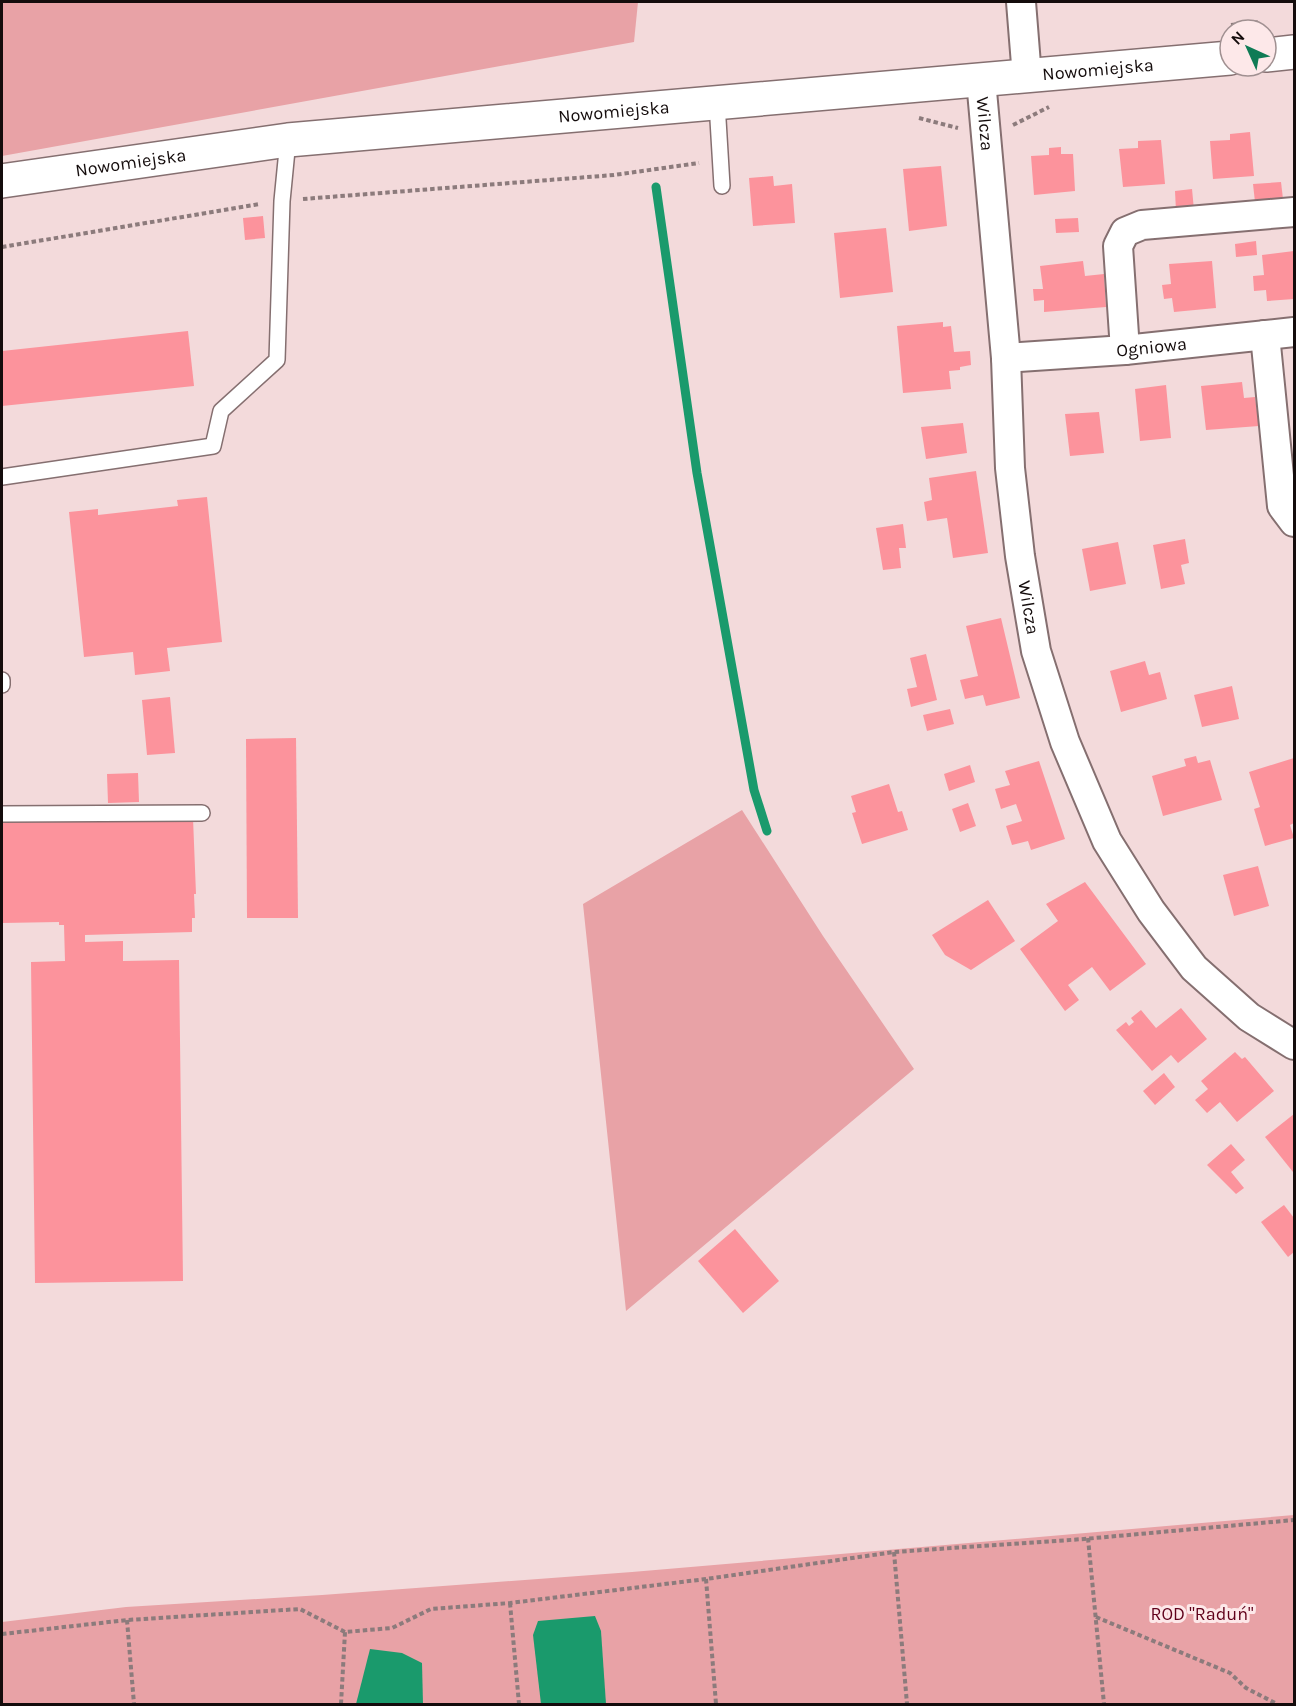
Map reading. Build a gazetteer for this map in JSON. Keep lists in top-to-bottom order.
{
  "streets": {
    "street": ["Nowomiejska", "Wilcza", "Ogniowa"]
  },
  "crossings": [
    ["Nowomiejska", "Wilcza"],
    ["Wilcza", "Ogniowa"]
  ],
  "parks": ["ROD \"Raduń\""],
  "north": "top left"
}
